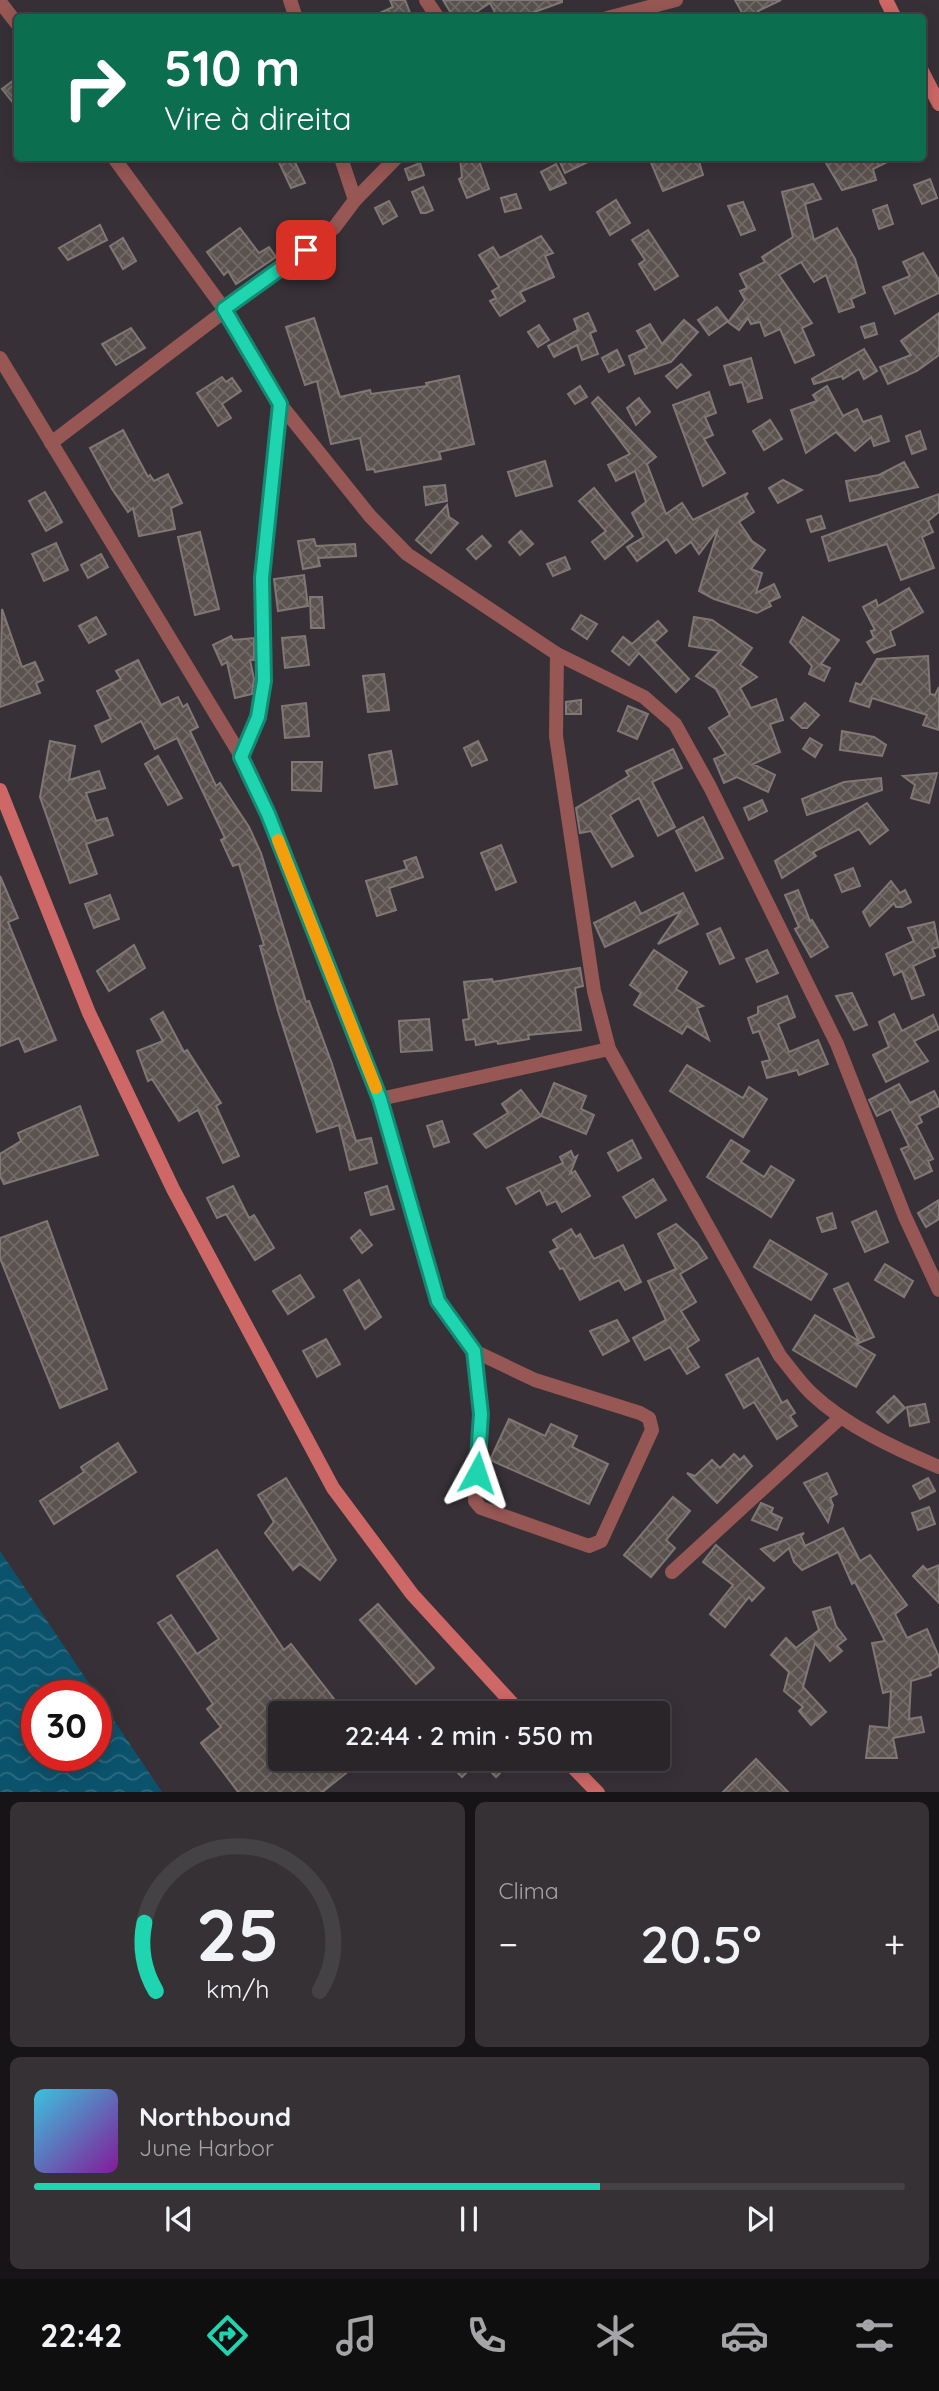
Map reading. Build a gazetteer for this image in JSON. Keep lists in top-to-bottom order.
{
  "page": {
    "turn": ["510 m", "Vire à direita"],
    "limit": "30",
    "trip": "22:44 · 2 min · 550 m",
    "tile": "Clima",
    "heat": ["−", "20.5°", "+"],
    "song": ["Northbound", "June Harbor"],
    "tabs": "22:42",
    "gauge": ["25", "km/h"]
  }
}
